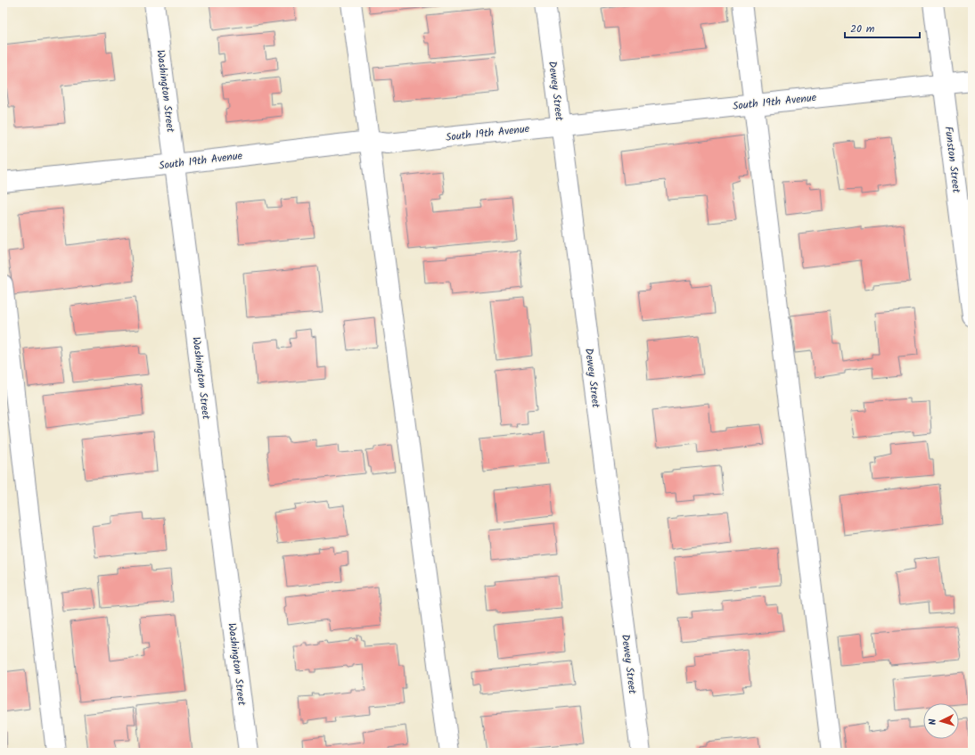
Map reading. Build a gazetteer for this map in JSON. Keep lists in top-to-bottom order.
{
  "streets": {
    "street": [
      "Washington Street",
      "Dewey Street",
      "South 19th Avenue",
      "Funston Street"
    ]
  },
  "crossings": [
    ["Washington Street", "South 19th Avenue"],
    ["Dewey Street", "South 19th Avenue"],
    ["South 19th Avenue", "Funston Street"]
  ],
  "scale_bar": "20 m",
  "north": "left"
}
